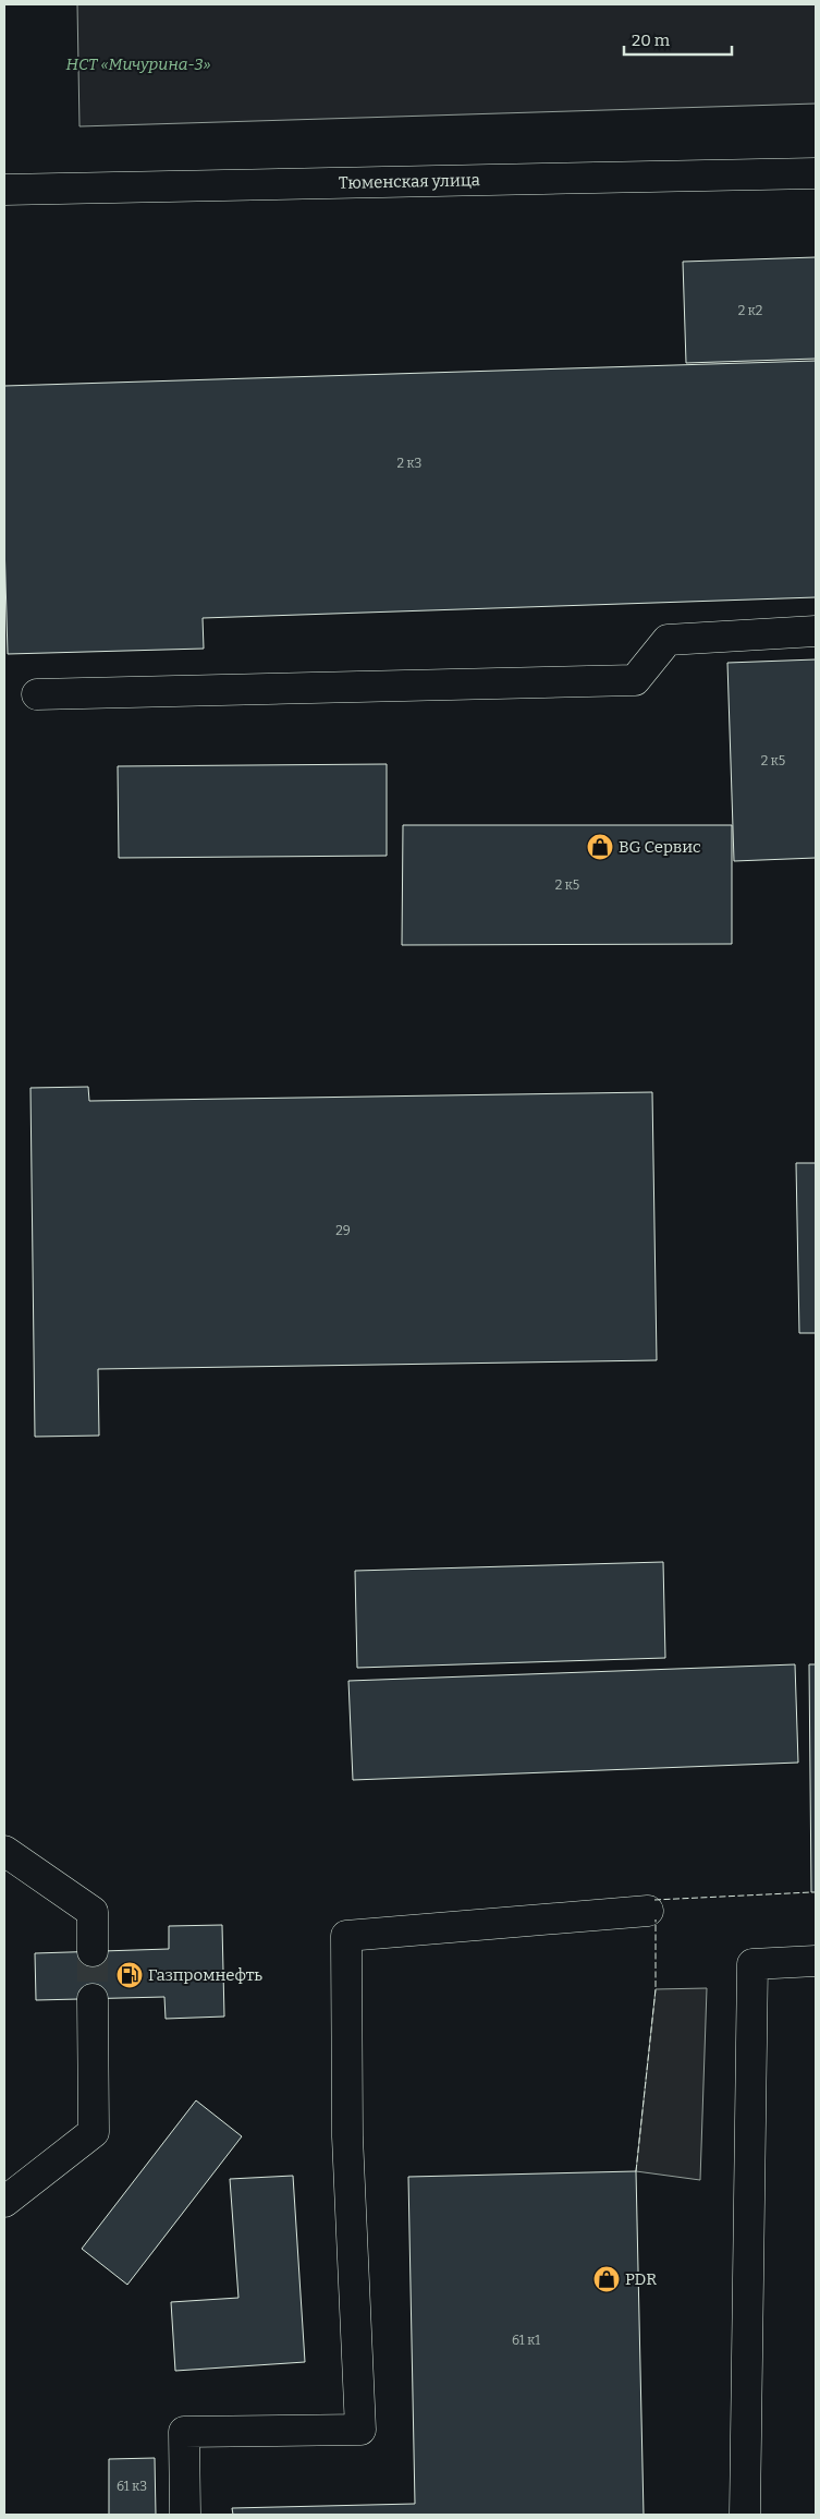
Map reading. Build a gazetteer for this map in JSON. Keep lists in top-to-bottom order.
{
  "streets": {
    "main road": ["Тюменская улица"]
  },
  "parks": ["НСТ «Мичурина-3»"],
  "places": {
    "shop": ["BG Сервис", "PDR"],
    "fuel station": ["Газпромнефть"]
  },
  "house_numbers": [
    "2 к2",
    "2 к3",
    "2 к5",
    "2 к5",
    "29",
    "61 к1",
    "61 к3"
  ],
  "scale_bar": "20 m"
}
